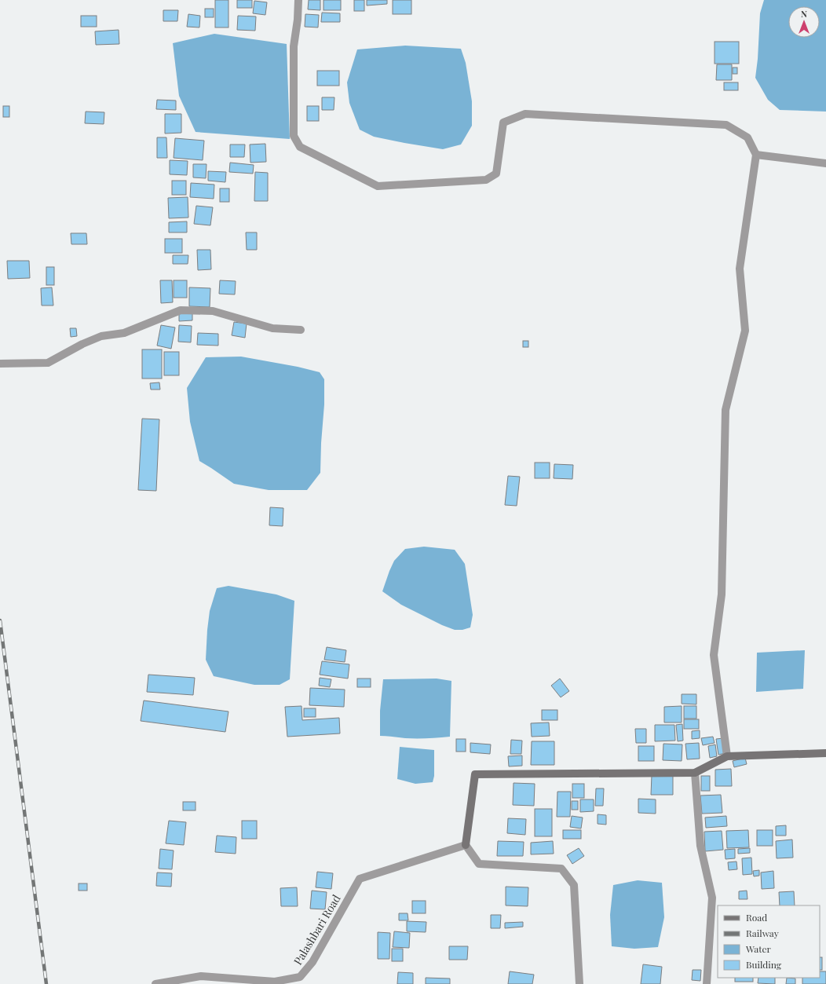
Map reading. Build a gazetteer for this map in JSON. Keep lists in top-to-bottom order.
{
  "streets": {
    "street": ["Palashbari Road"]
  },
  "legend": [
    "Road",
    "Railway",
    "Water",
    "Building"
  ],
  "north": "top"
}
